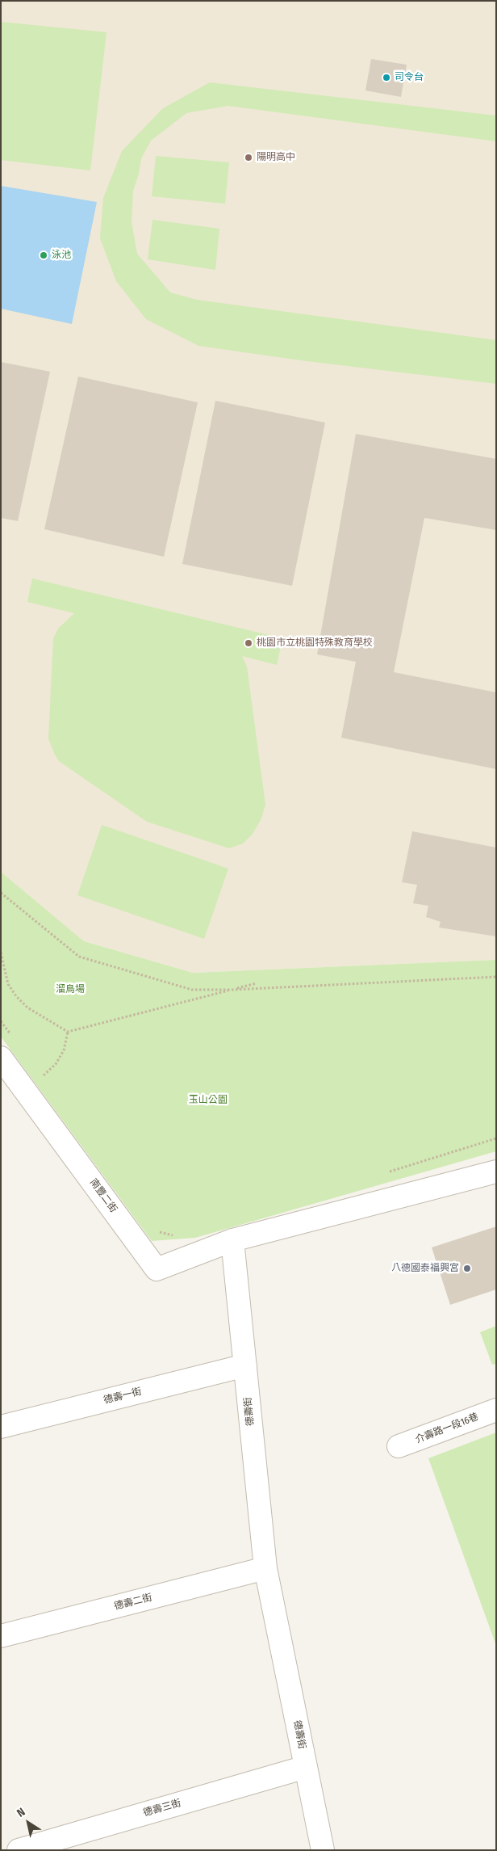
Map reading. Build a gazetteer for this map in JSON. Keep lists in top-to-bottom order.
{
  "streets": {
    "street": [
      "南豐二街",
      "德壽一街",
      "德壽街",
      "介壽路一段16巷",
      "德壽二街",
      "德壽三街"
    ]
  },
  "crossings": [
    ["南豐二街", "德壽街"],
    ["德壽一街", "德壽街"],
    ["德壽街", "德壽二街"],
    ["德壽街", "德壽三街"]
  ],
  "parks": ["溜鳥場", "玉山公園"],
  "places": [
    "司令台",
    "陽明高中",
    "泳池",
    "桃園市立桃園特殊教育學校",
    "八德國泰福興宮"
  ],
  "north": "top left"
}
